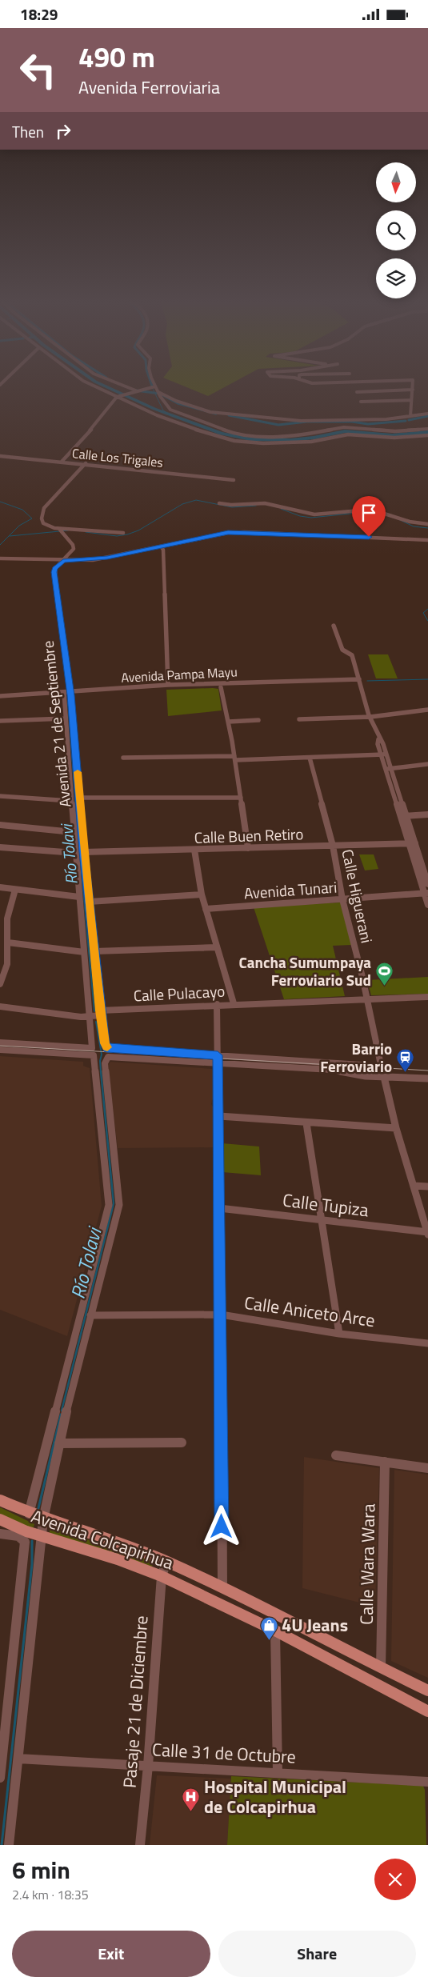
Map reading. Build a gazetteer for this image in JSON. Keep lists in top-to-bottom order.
{
  "streets": {
    "main road": ["Avenida Colcapirhua"],
    "street": [
      "Calle Los Trigales",
      "Avenida Pampa Mayu",
      "Avenida 21 de Septiembre",
      "Calle Buen Retiro",
      "Avenida Tunari",
      "Calle Higuerani",
      "Calle Pulacayo",
      "Calle Tupiza",
      "Calle Aniceto Arce",
      "Calle Wara Wara",
      "Pasaje 21 de Diciembre",
      "Calle 31 de Octubre"
    ]
  },
  "crossings": [
    ["Avenida Pampa Mayu", "Avenida 21 de Septiembre"],
    ["Avenida 21 de Septiembre", "Calle Buen Retiro"],
    ["Avenida 21 de Septiembre", "Calle Pulacayo"],
    ["Avenida 21 de Septiembre", "Avenida Colcapirhua"],
    ["Calle Buen Retiro", "Calle Higuerani"],
    ["Avenida Tunari", "Calle Higuerani"],
    ["Calle Higuerani", "Calle Pulacayo"],
    ["Avenida Colcapirhua", "Calle Wara Wara"],
    ["Avenida Colcapirhua", "Pasaje 21 de Diciembre"],
    ["Pasaje 21 de Diciembre", "Calle 31 de Octubre"]
  ],
  "water": ["Río Tolavi"],
  "places": {
    "sports": ["Cancha Sumumpaya Ferroviario Sud"],
    "station": ["Barrio Ferroviario"],
    "shop": ["4U Jeans"],
    "hospital": ["Hospital Municipal de Colcapirhua"]
  },
  "north": "bottom",
  "page": {
    "status": "18:29",
    "turn": ["490 m", "Avenida Ferroviaria"],
    "then": "Then",
    "heading": ["6 min", "2.4 km · 18:35"],
    "buttons": ["Exit", "Share"]
  }
}
